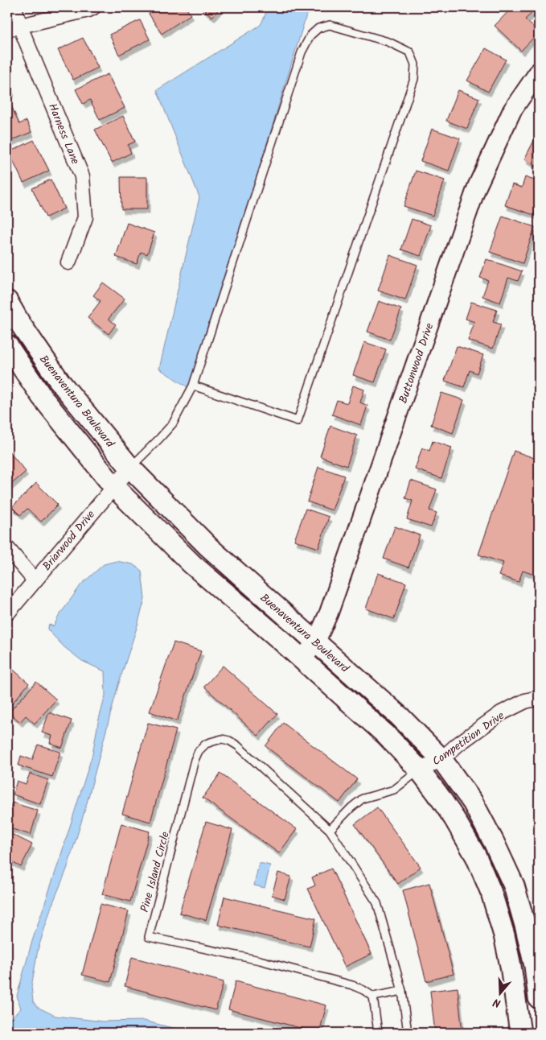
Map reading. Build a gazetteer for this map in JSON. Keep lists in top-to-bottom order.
{
  "streets": {
    "main road": ["Buenaventura Boulevard"],
    "street": [
      "Harness Lane",
      "Buttonwood Drive",
      "Briarwood Drive",
      "Competition Drive"
    ],
    "lane": ["Pine Island Circle"]
  },
  "crossings": [
    ["Buttonwood Drive", "Buenaventura Boulevard"],
    ["Buenaventura Boulevard", "Briarwood Drive"],
    ["Buenaventura Boulevard", "Competition Drive"]
  ],
  "north": "bottom"
}
